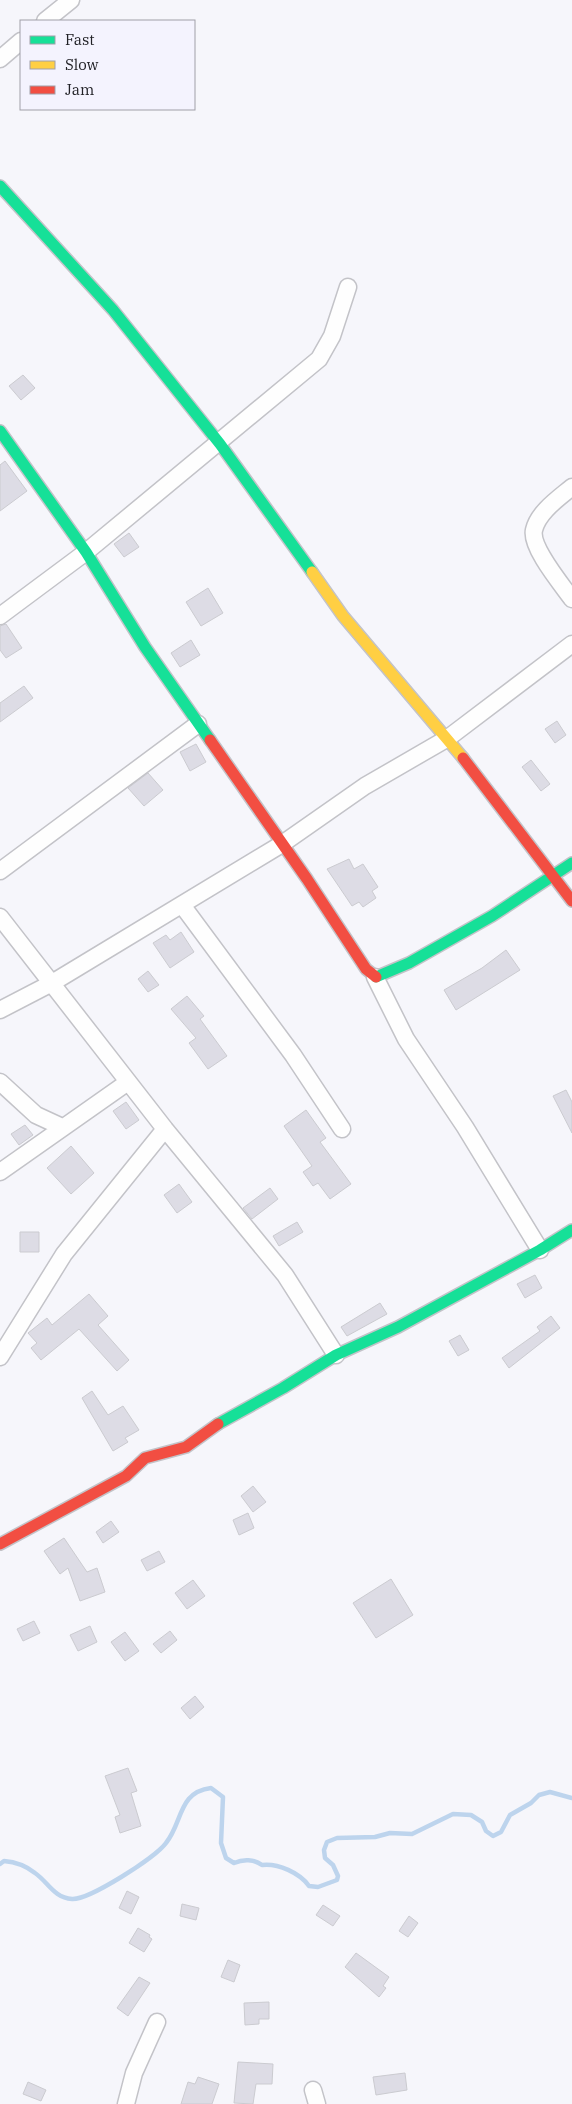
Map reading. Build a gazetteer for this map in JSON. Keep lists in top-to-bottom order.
{
  "legend": ["Fast", "Slow", "Jam"]
}
